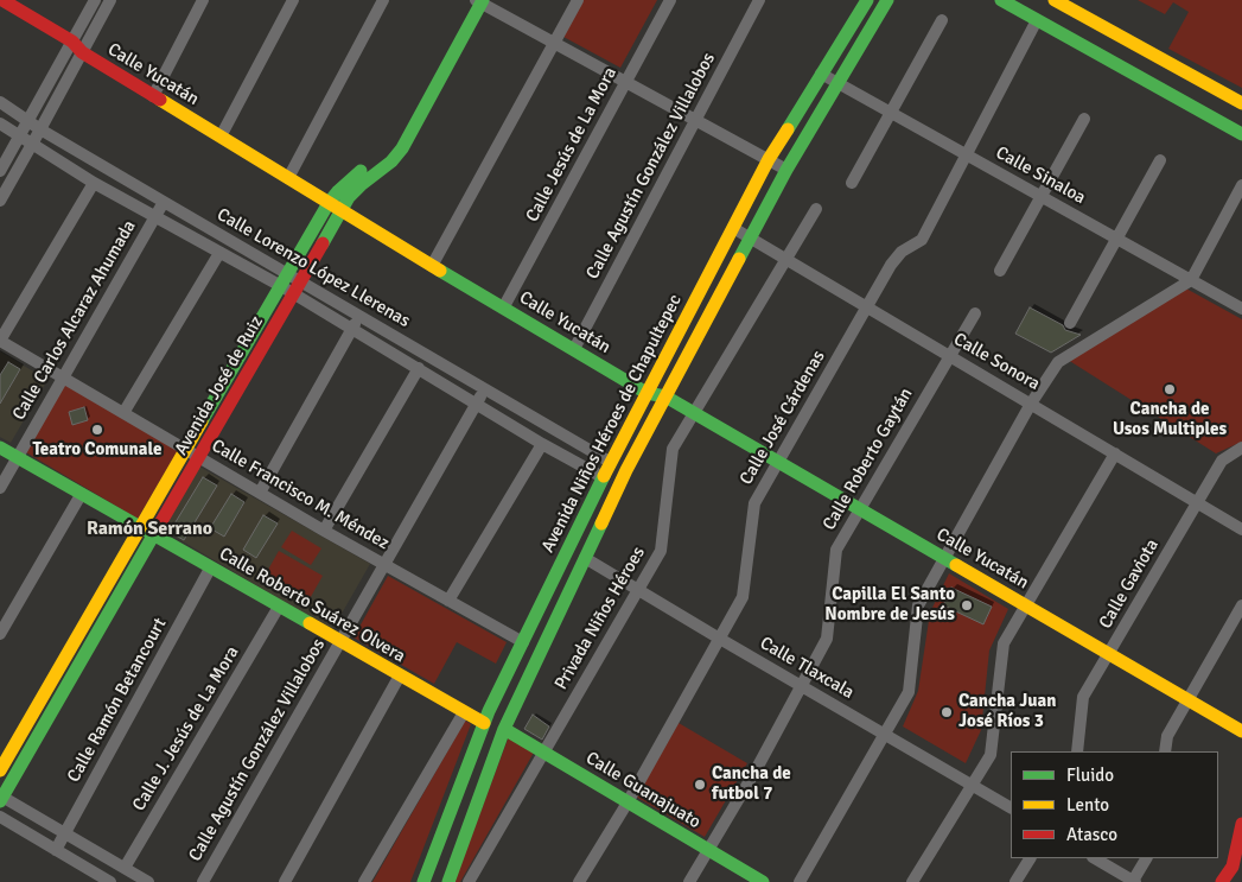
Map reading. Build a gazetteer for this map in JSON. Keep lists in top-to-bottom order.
{
  "streets": {
    "street": [
      "Calle Yucatán",
      "Calle Jesús de La Mora",
      "Calle Agustín González Villalobos",
      "Calle Sinaloa",
      "Calle Lorenzo López Llerenas",
      "Calle Carlos Alcaraz Ahumada",
      "Calle Sonora",
      "Avenida José de Ruiz",
      "Calle José Cárdenas",
      "Avenida Niños Héroes de Chapultepec",
      "Calle Roberto Gaytán",
      "Calle Francisco M. Méndez",
      "Calle Gaviota",
      "Calle Roberto Suárez Olvera",
      "Privada Niños Héroes",
      "Calle Tlaxcala",
      "Calle Ramón Betancourt",
      "Calle J. Jesús de La Mora",
      "Calle Guanajuato"
    ]
  },
  "crossings": [
    ["Calle Yucatán", "Calle Jesús de La Mora"],
    ["Calle Yucatán", "Calle Agustín González Villalobos"],
    ["Calle Yucatán", "Avenida José de Ruiz"],
    ["Calle Yucatán", "Calle José Cárdenas"],
    ["Calle Yucatán", "Avenida Niños Héroes de Chapultepec"],
    ["Calle Yucatán", "Calle Roberto Gaytán"],
    ["Calle Yucatán", "Calle Gaviota"],
    ["Calle Yucatán", "Privada Niños Héroes"],
    ["Calle Agustín González Villalobos", "Calle Lorenzo López Llerenas"],
    ["Calle Agustín González Villalobos", "Calle Francisco M. Méndez"],
    ["Calle Agustín González Villalobos", "Calle Roberto Suárez Olvera"],
    ["Calle Sinaloa", "Calle José Cárdenas"],
    ["Calle Sinaloa", "Avenida Niños Héroes de Chapultepec"],
    ["Calle Lorenzo López Llerenas", "Calle Carlos Alcaraz Ahumada"],
    ["Calle Lorenzo López Llerenas", "Avenida José de Ruiz"],
    ["Calle Lorenzo López Llerenas", "Avenida Niños Héroes de Chapultepec"],
    ["Calle Carlos Alcaraz Ahumada", "Calle Francisco M. Méndez"],
    ["Calle Carlos Alcaraz Ahumada", "Calle Roberto Suárez Olvera"],
    ["Calle Sonora", "Calle José Cárdenas"],
    ["Calle Sonora", "Avenida Niños Héroes de Chapultepec"],
    ["Calle Sonora", "Calle Roberto Gaytán"],
    ["Calle Sonora", "Calle Gaviota"],
    ["Calle Sonora", "Privada Niños Héroes"],
    ["Avenida José de Ruiz", "Calle Francisco M. Méndez"],
    ["Avenida José de Ruiz", "Calle Roberto Suárez Olvera"],
    ["Calle José Cárdenas", "Calle Tlaxcala"],
    ["Calle José Cárdenas", "Calle Guanajuato"],
    ["Avenida Niños Héroes de Chapultepec", "Calle Francisco M. Méndez"],
    ["Avenida Niños Héroes de Chapultepec", "Calle Roberto Suárez Olvera"],
    ["Avenida Niños Héroes de Chapultepec", "Calle Tlaxcala"],
    ["Avenida Niños Héroes de Chapultepec", "Calle Guanajuato"],
    ["Calle Roberto Gaytán", "Calle Tlaxcala"],
    ["Calle Roberto Gaytán", "Calle Guanajuato"],
    ["Calle Roberto Suárez Olvera", "Calle Ramón Betancourt"],
    ["Calle Roberto Suárez Olvera", "Calle J. Jesús de La Mora"],
    ["Privada Niños Héroes", "Calle Tlaxcala"],
    ["Privada Niños Héroes", "Calle Guanajuato"]
  ],
  "districts": ["Ramón Serrano"],
  "places": [
    "Cancha de Usos Multiples",
    "Teatro Comunale",
    "Capilla El Santo Nombre de Jesús",
    "Cancha Juan José Ríos 3",
    "Cancha de futbol 7"
  ],
  "legend": ["Fluido", "Lento", "Atasco"]
}
